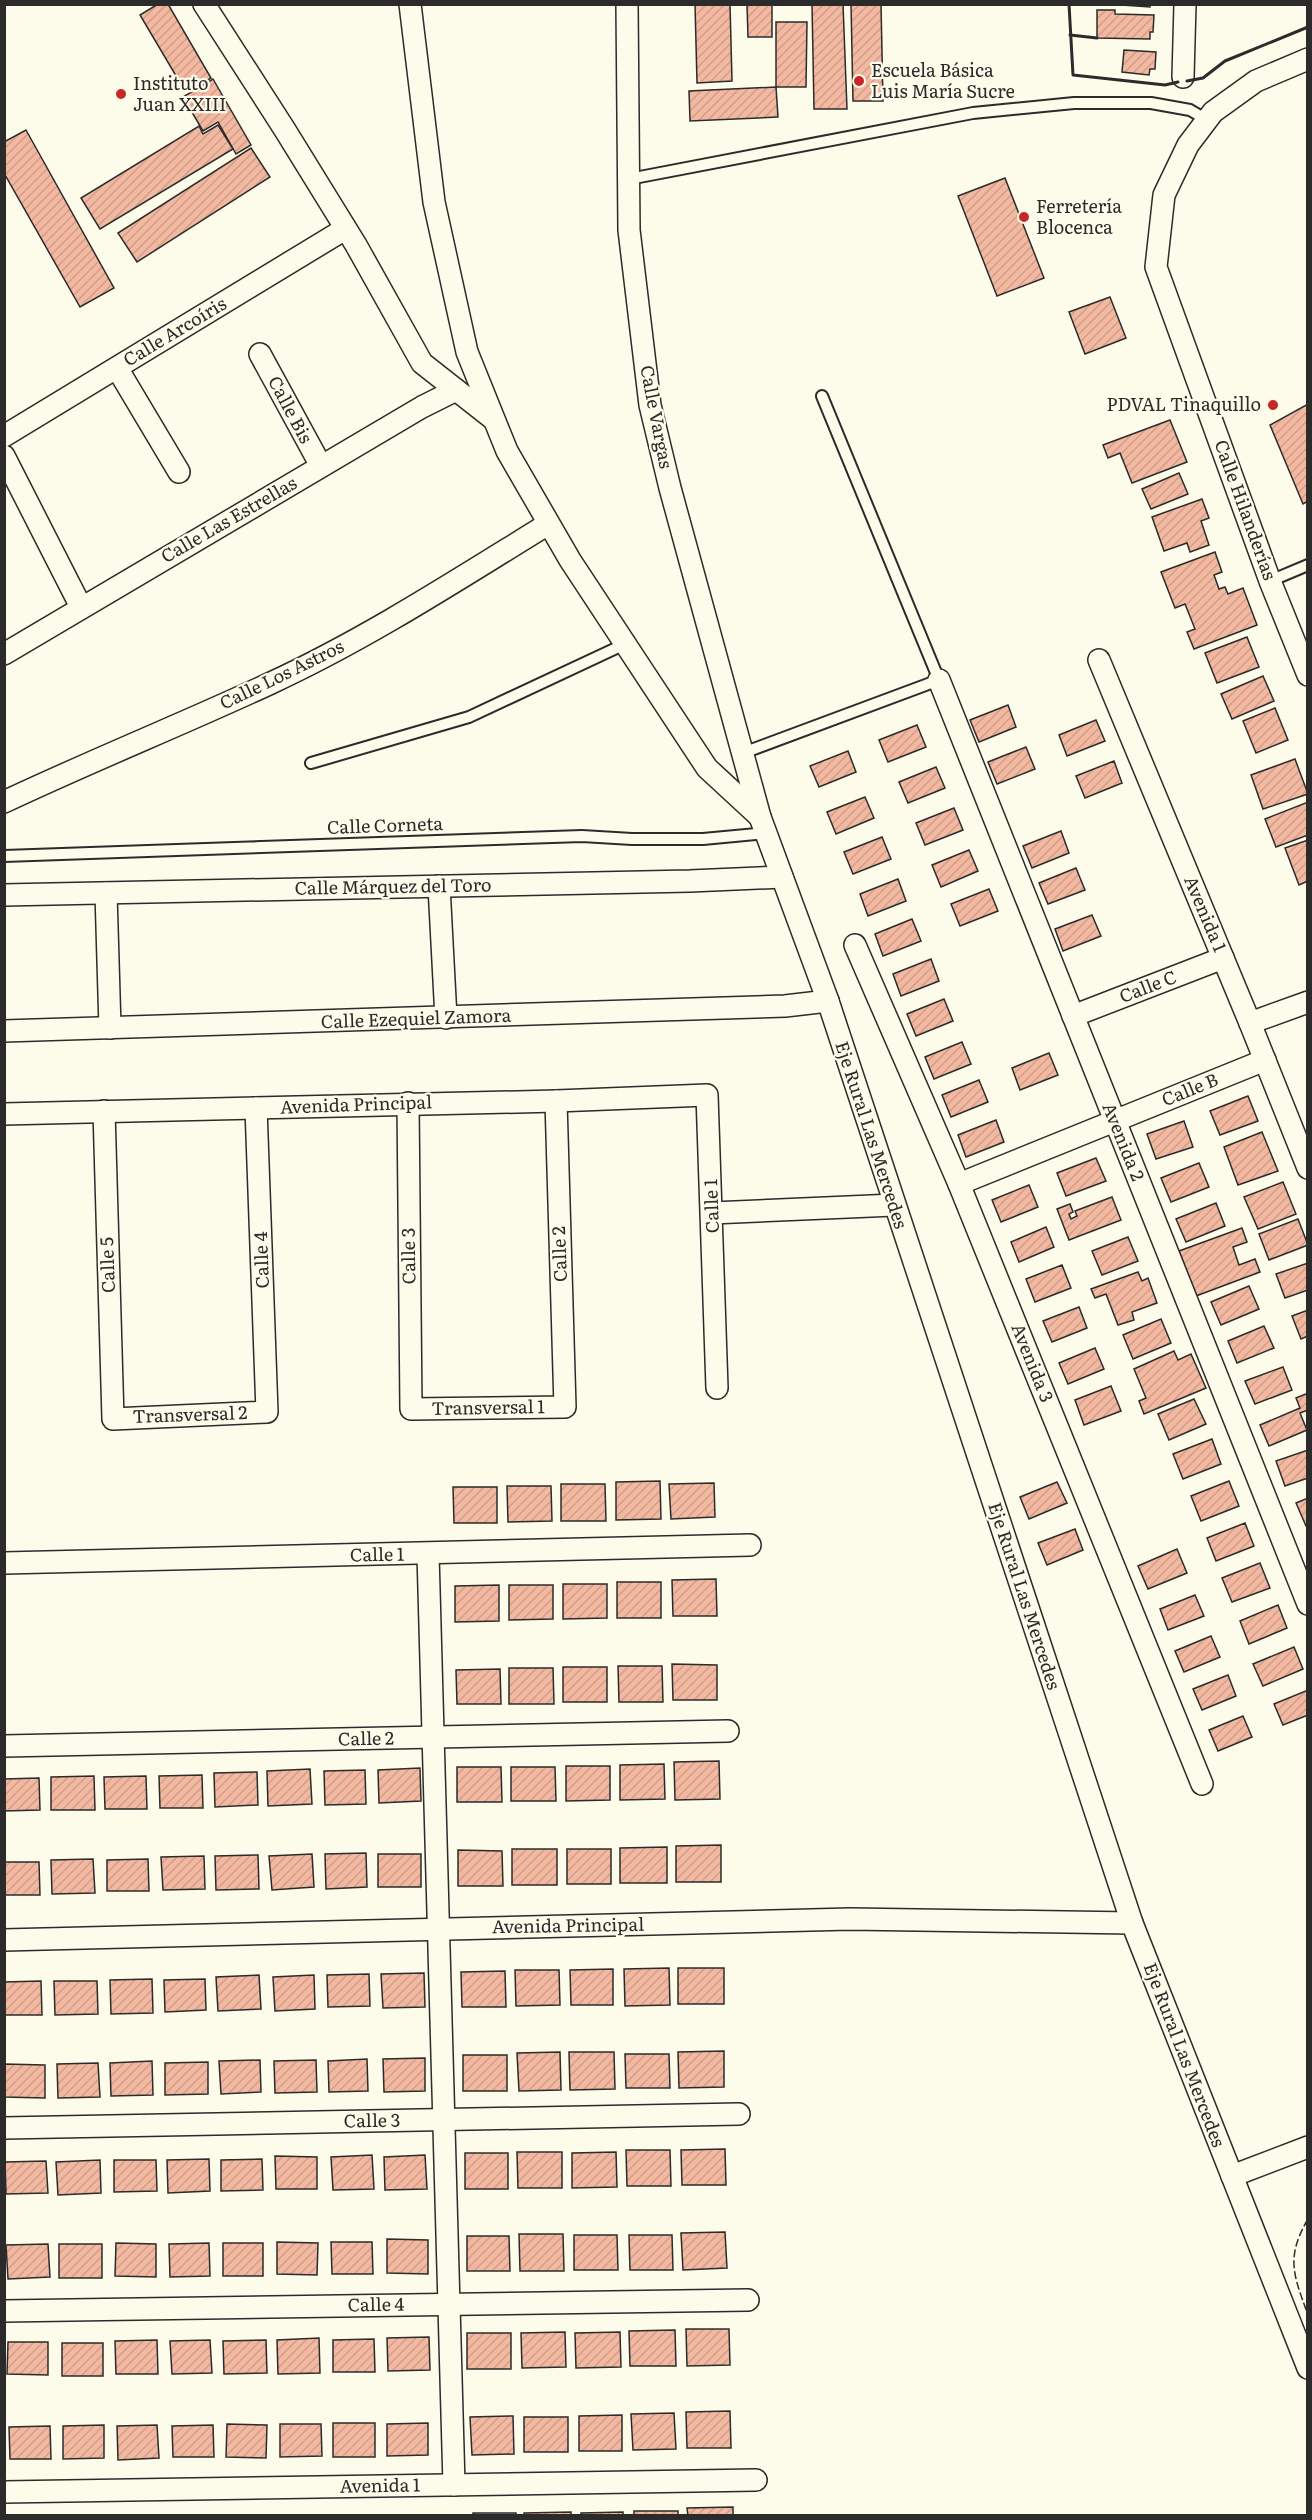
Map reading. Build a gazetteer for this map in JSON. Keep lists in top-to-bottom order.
{
  "streets": {
    "street": [
      "Calle Arcoíris",
      "Calle Bis",
      "Calle Vargas",
      "Calle Hilanderías",
      "Calle Las Estrellas",
      "Calle Los Astros",
      "Calle Márquez del Toro",
      "Avenida 1",
      "Calle C",
      "Calle Ezequiel Zamora",
      "Calle B",
      "Avenida Principal",
      "Eje Rural Las Mercedes",
      "Avenida 2",
      "Calle 1",
      "Calle 2",
      "Calle 3",
      "Calle 4",
      "Calle 5",
      "Avenida 3",
      "Transversal 1",
      "Transversal 2"
    ],
    "lane": ["Calle Corneta"]
  },
  "crossings": [
    ["Calle Bis", "Calle Las Estrellas"],
    ["Calle Vargas", "Calle Corneta"],
    ["Calle Vargas", "Eje Rural Las Mercedes"],
    ["Calle Corneta", "Eje Rural Las Mercedes"],
    ["Calle Márquez del Toro", "Eje Rural Las Mercedes"],
    ["Avenida 1", "Calle C"],
    ["Avenida 1", "Calle B"],
    ["Calle C", "Avenida 2"],
    ["Calle Ezequiel Zamora", "Eje Rural Las Mercedes"],
    ["Calle B", "Avenida 2"],
    ["Calle B", "Avenida 3"],
    ["Avenida Principal", "Eje Rural Las Mercedes"],
    ["Avenida Principal", "Calle 1"],
    ["Avenida Principal", "Calle 2"],
    ["Avenida Principal", "Calle 3"],
    ["Avenida Principal", "Calle 4"],
    ["Avenida Principal", "Calle 5"],
    ["Calle 2", "Transversal 1"],
    ["Calle 3", "Transversal 1"],
    ["Calle 4", "Transversal 2"],
    ["Calle 5", "Transversal 2"]
  ],
  "places": [
    "Escuela Básica Luis María Sucre",
    "Instituto Juan XXIII",
    "Ferretería Blocenca",
    "PDVAL Tinaquillo"
  ]
}
